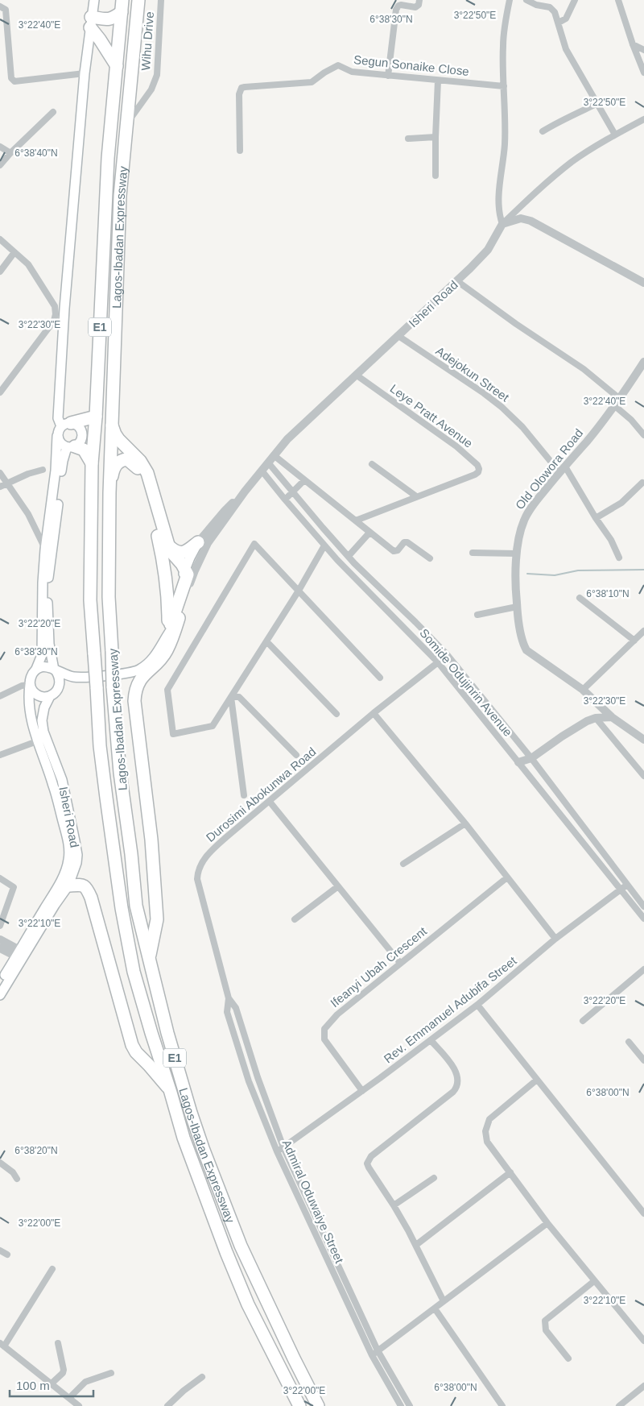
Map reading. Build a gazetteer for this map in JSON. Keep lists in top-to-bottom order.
{
  "streets": {
    "highway": ["Lagos-Ibadan Expressway", "E1"],
    "main road": ["Isheri Road"],
    "street": [
      "Wihu Drive",
      "Segun Sonaike Close",
      "Adejokun Street",
      "Leye Pratt Avenue",
      "Old Olowora Road",
      "Somide Odujinrin Avenue",
      "Durosimi Abokunwa Road",
      "Ifeanyi Ubah Crescent",
      "Rev. Emmanuel Adubifa Street",
      "Admiral Oduwaiye Street"
    ]
  },
  "crossings": [
    ["Wihu Drive", "Lagos-Ibadan Expressway"],
    ["Isheri Road", "Adejokun Street"],
    ["Isheri Road", "Leye Pratt Avenue"],
    ["Isheri Road", "Somide Odujinrin Avenue"],
    ["Adejokun Street", "Old Olowora Road"],
    ["Somide Odujinrin Avenue", "Durosimi Abokunwa Road"],
    ["Somide Odujinrin Avenue", "Rev. Emmanuel Adubifa Street"],
    ["Durosimi Abokunwa Road", "Rev. Emmanuel Adubifa Street"],
    ["Durosimi Abokunwa Road", "Admiral Oduwaiye Street"],
    ["Ifeanyi Ubah Crescent", "Rev. Emmanuel Adubifa Street"],
    ["Rev. Emmanuel Adubifa Street", "Admiral Oduwaiye Street"]
  ],
  "scale_bar": "100 m",
  "coordinates": [
    "3°22'50\"E",
    "6°38'30\"N",
    "3°22'40\"E",
    "6°38'40\"N",
    "3°22'30\"E",
    "6°38'10\"N",
    "3°22'20\"E",
    "3°22'10\"E",
    "6°38'00\"N",
    "6°38'20\"N",
    "3°22'00\"E"
  ]
}
